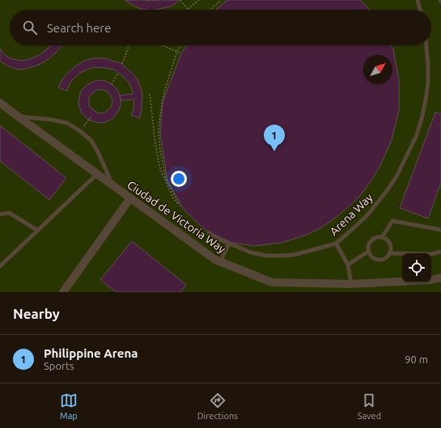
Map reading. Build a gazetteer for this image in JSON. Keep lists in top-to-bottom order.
{
  "streets": {
    "street": ["Ciudad de Victoria Way"],
    "lane": ["Arena Way"]
  },
  "north": "top right",
  "page": {
    "search": "Search here",
    "pins": "1",
    "heading": "Nearby",
    "list": [
      {
        "mark": "1",
        "name": "Philippine Arena",
        "note": "Sports",
        "value": "90 m"
      }
    ],
    "nav": ["Map", "Directions", "Saved"]
  }
}
